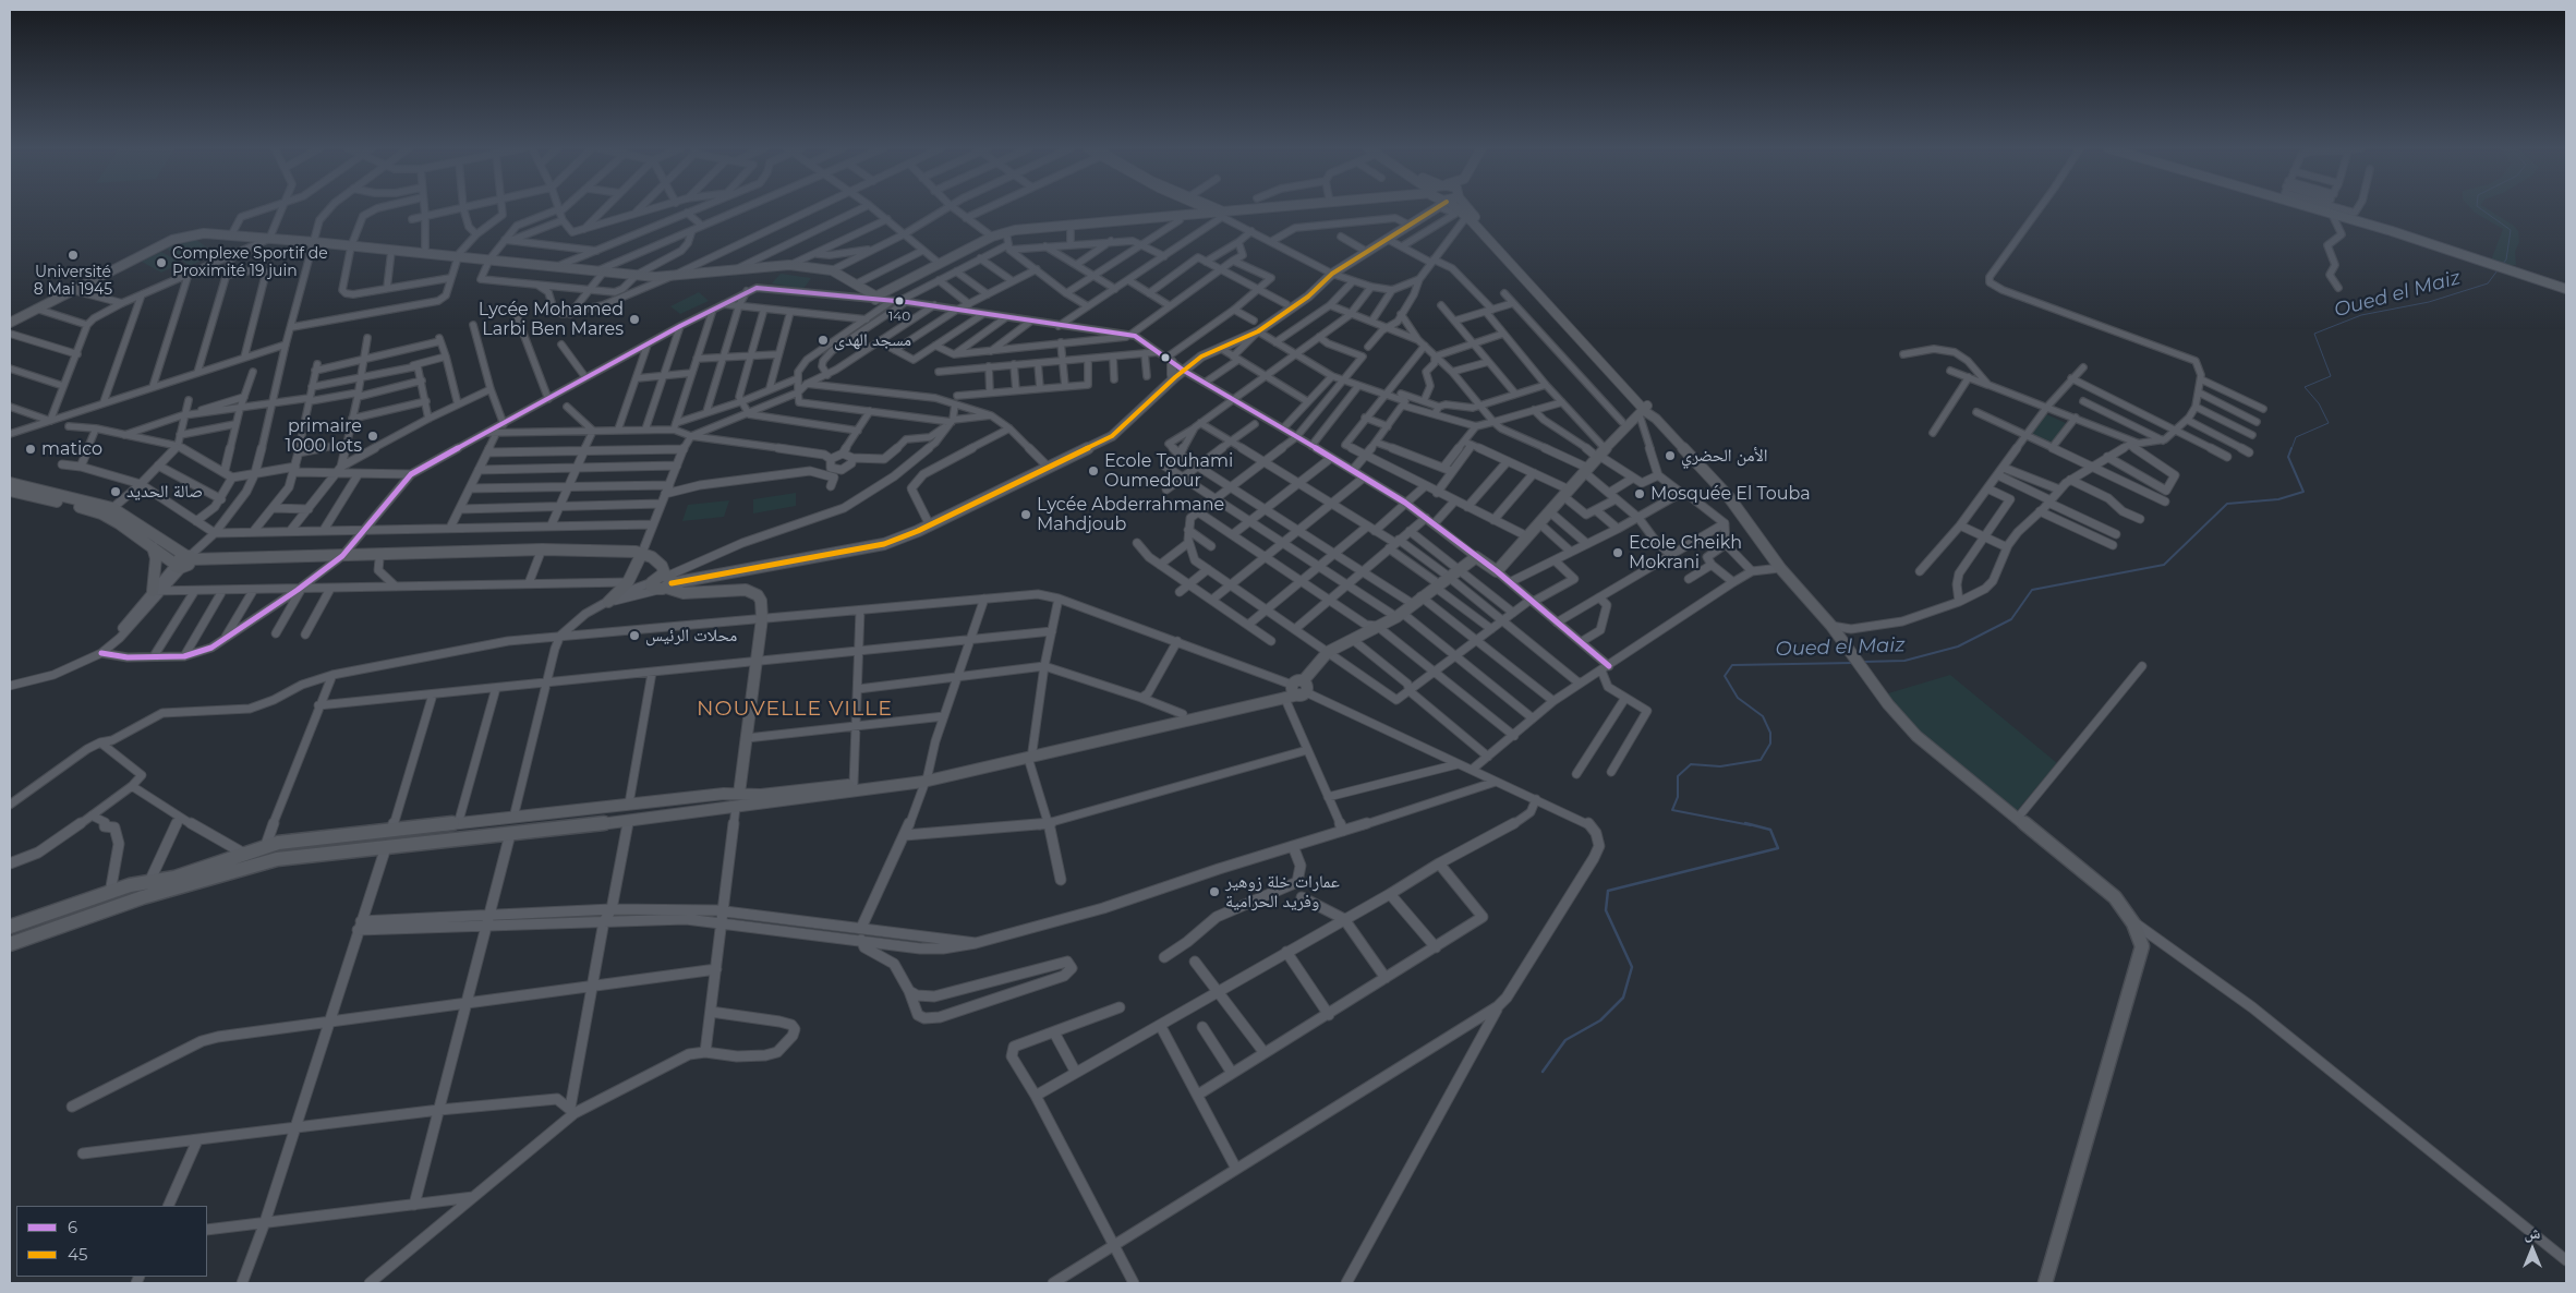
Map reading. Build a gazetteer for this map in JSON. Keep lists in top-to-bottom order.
{
  "districts": ["NOUVELLE VILLE"],
  "water": ["Oued el Maiz"],
  "places": [
    "Université 8 Mai 1945",
    "Complexe Sportif de Proximité 19 juin",
    "140",
    "Lycée Mohamed Larbi Ben Mares",
    "مسجد الهدى",
    "primaire 1000 lots",
    "matico",
    "الأمن الحضري",
    "Ecole Touhami Oumedour",
    "صالة الحديد",
    "Mosquée El Touba",
    "Lycée Abderrahmane Mahdjoub",
    "Ecole Cheikh Mokrani",
    "محلات الرئيس",
    "عمارات خلة زوهير وفريد الحرامية"
  ],
  "lines": ["transit line 45", "transit line 6"],
  "legend": ["6", "45"],
  "north": "top"
}
